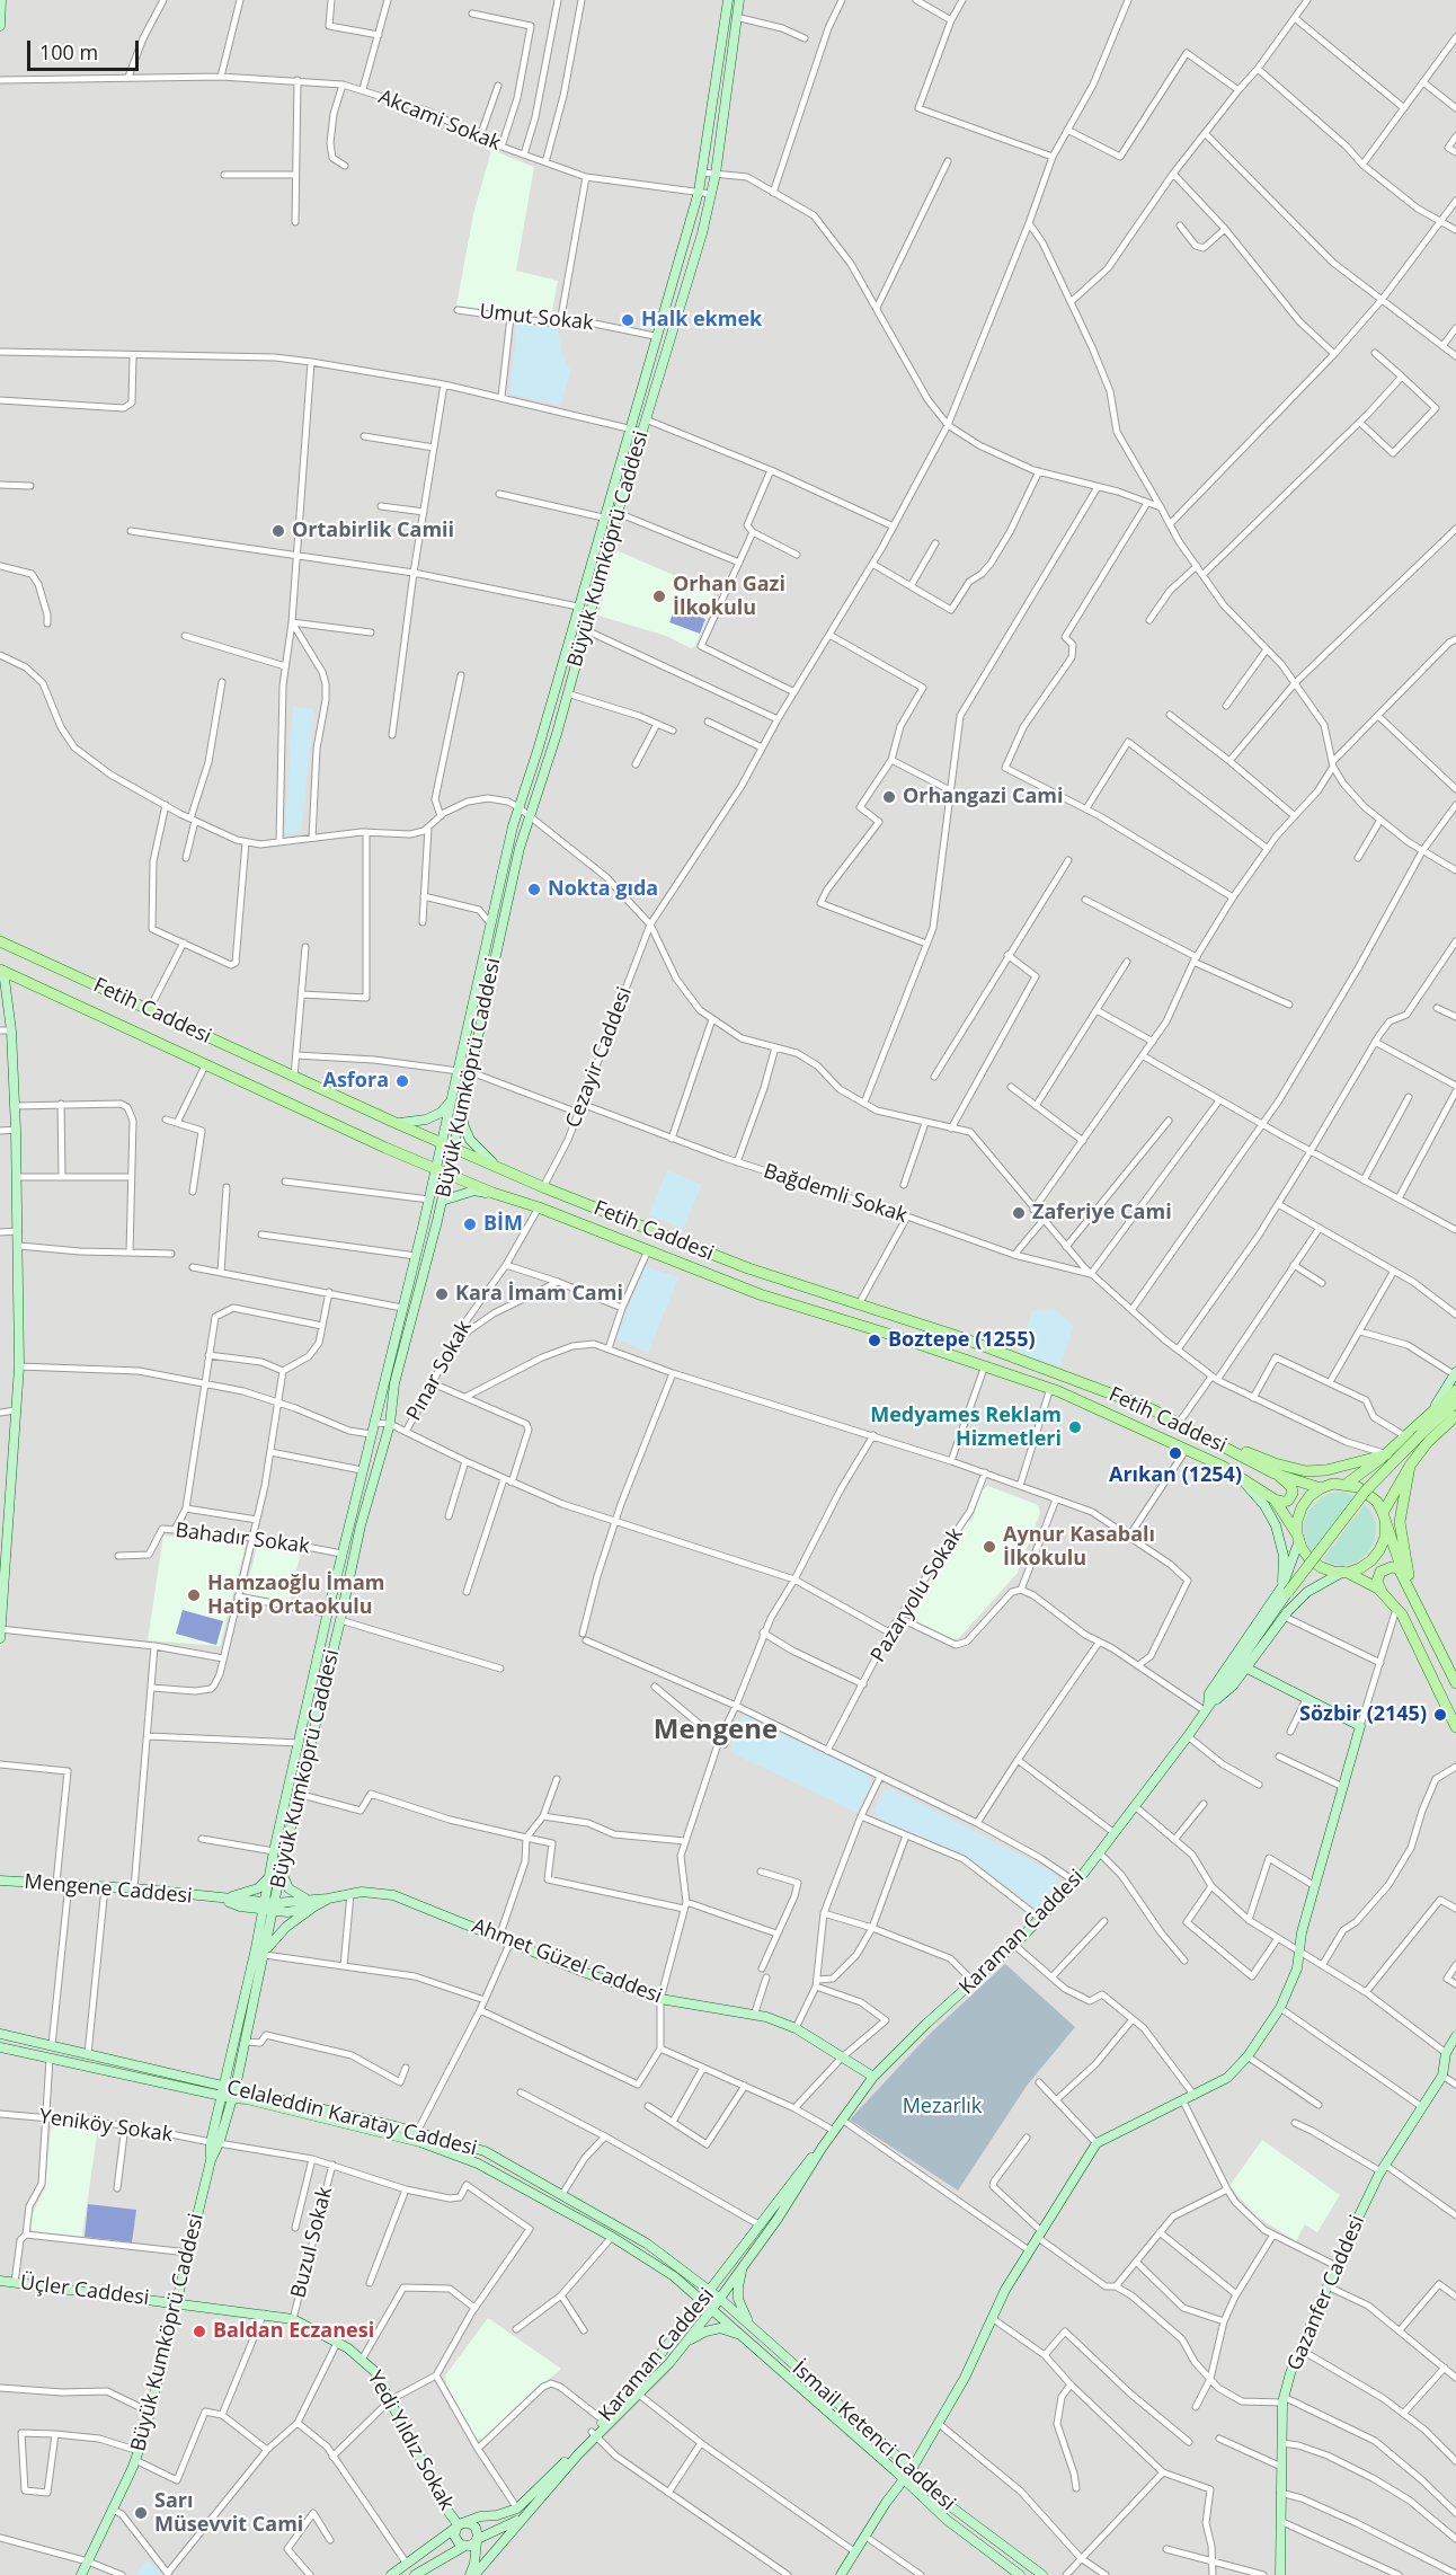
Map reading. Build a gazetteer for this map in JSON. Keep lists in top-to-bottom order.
{
  "streets": {
    "main road": [
      "Büyük Kumköprü Caddesi",
      "Fetih Caddesi",
      "Mengene Caddesi",
      "Karaman Caddesi",
      "Ahmet Güzel Caddesi",
      "Celaleddin Karatay Caddesi",
      "Üçler Caddesi",
      "Gazanfer Caddesi",
      "İsmail Ketenci Caddesi",
      "Yedi Yıldız Sokak"
    ],
    "street": [
      "Akcami Sokak",
      "Umut Sokak",
      "Cezayir Caddesi",
      "Bağdemli Sokak",
      "Pınar Sokak",
      "Bahadır Sokak",
      "Pazaryolu Sokak",
      "Yeniköy Sokak",
      "Buzul Sokak"
    ]
  },
  "crossings": [
    ["Akcami Sokak", "Büyük Kumköprü Caddesi"],
    ["Umut Sokak", "Büyük Kumköprü Caddesi"],
    ["Büyük Kumköprü Caddesi", "Fetih Caddesi"],
    ["Büyük Kumköprü Caddesi", "Bahadır Sokak"],
    ["Büyük Kumköprü Caddesi", "Ahmet Güzel Caddesi"],
    ["Büyük Kumköprü Caddesi", "Celaleddin Karatay Caddesi"],
    ["Büyük Kumköprü Caddesi", "Yeniköy Sokak"],
    ["Büyük Kumköprü Caddesi", "Üçler Caddesi"],
    ["Büyük Kumköprü Caddesi", "Yedi Yıldız Sokak"],
    ["Fetih Caddesi", "Cezayir Caddesi"],
    ["Fetih Caddesi", "Pınar Sokak"],
    ["Fetih Caddesi", "Karaman Caddesi"],
    ["Cezayir Caddesi", "Bağdemli Sokak"],
    ["Karaman Caddesi", "Ahmet Güzel Caddesi"],
    ["Karaman Caddesi", "Celaleddin Karatay Caddesi"],
    ["Karaman Caddesi", "İsmail Ketenci Caddesi"],
    ["Karaman Caddesi", "Yedi Yıldız Sokak"],
    ["Celaleddin Karatay Caddesi", "İsmail Ketenci Caddesi"],
    ["Yeniköy Sokak", "Buzul Sokak"],
    ["Buzul Sokak", "Yedi Yıldız Sokak"],
    ["Üçler Caddesi", "Yedi Yıldız Sokak"]
  ],
  "districts": ["Mengene"],
  "parks": ["Mezarlık"],
  "places": [
    "Halk ekmek",
    "Ortabirlik Camii",
    "Orhan Gazi İlkokulu",
    "Orhangazi Cami",
    "Nokta gıda",
    "Asfora",
    "Zaferiye Cami",
    "BİM",
    "Kara İmam Cami",
    "Boztepe (1255)",
    "Medyames Reklam Hizmetleri",
    "Arıkan (1254)",
    "Aynur Kasabalı İlkokulu",
    "Hamzaoğlu İmam Hatip Ortaokulu",
    "Sözbir (2145)",
    "Baldan Eczanesi",
    "Sarı Müsevvit Cami"
  ],
  "scale_bar": "100 m"
}
